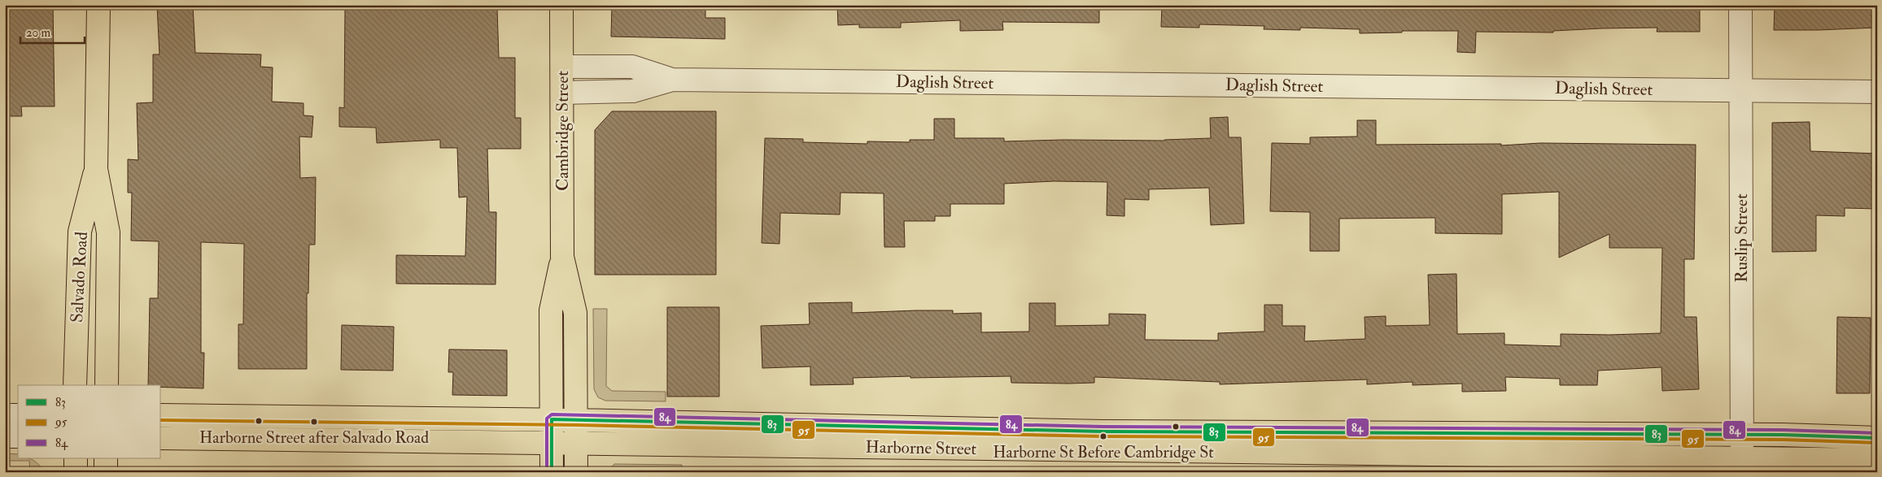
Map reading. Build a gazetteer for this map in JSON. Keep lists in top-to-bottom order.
{
  "streets": {
    "main road": ["Cambridge Street", "Salvado Road", "Harborne Street"],
    "street": ["Daglish Street", "Ruslip Street"]
  },
  "crossings": [
    ["Daglish Street", "Cambridge Street"],
    ["Daglish Street", "Ruslip Street"],
    ["Cambridge Street", "Harborne Street"],
    ["Ruslip Street", "Harborne Street"]
  ],
  "places": ["Harborne Street after Salvado Road", "Harborne St Before Cambridge St"],
  "lines": ["transit line 84", "transit line 83", "transit line 95"],
  "legend": ["83", "95", "84"],
  "scale_bar": "20 m"
}
